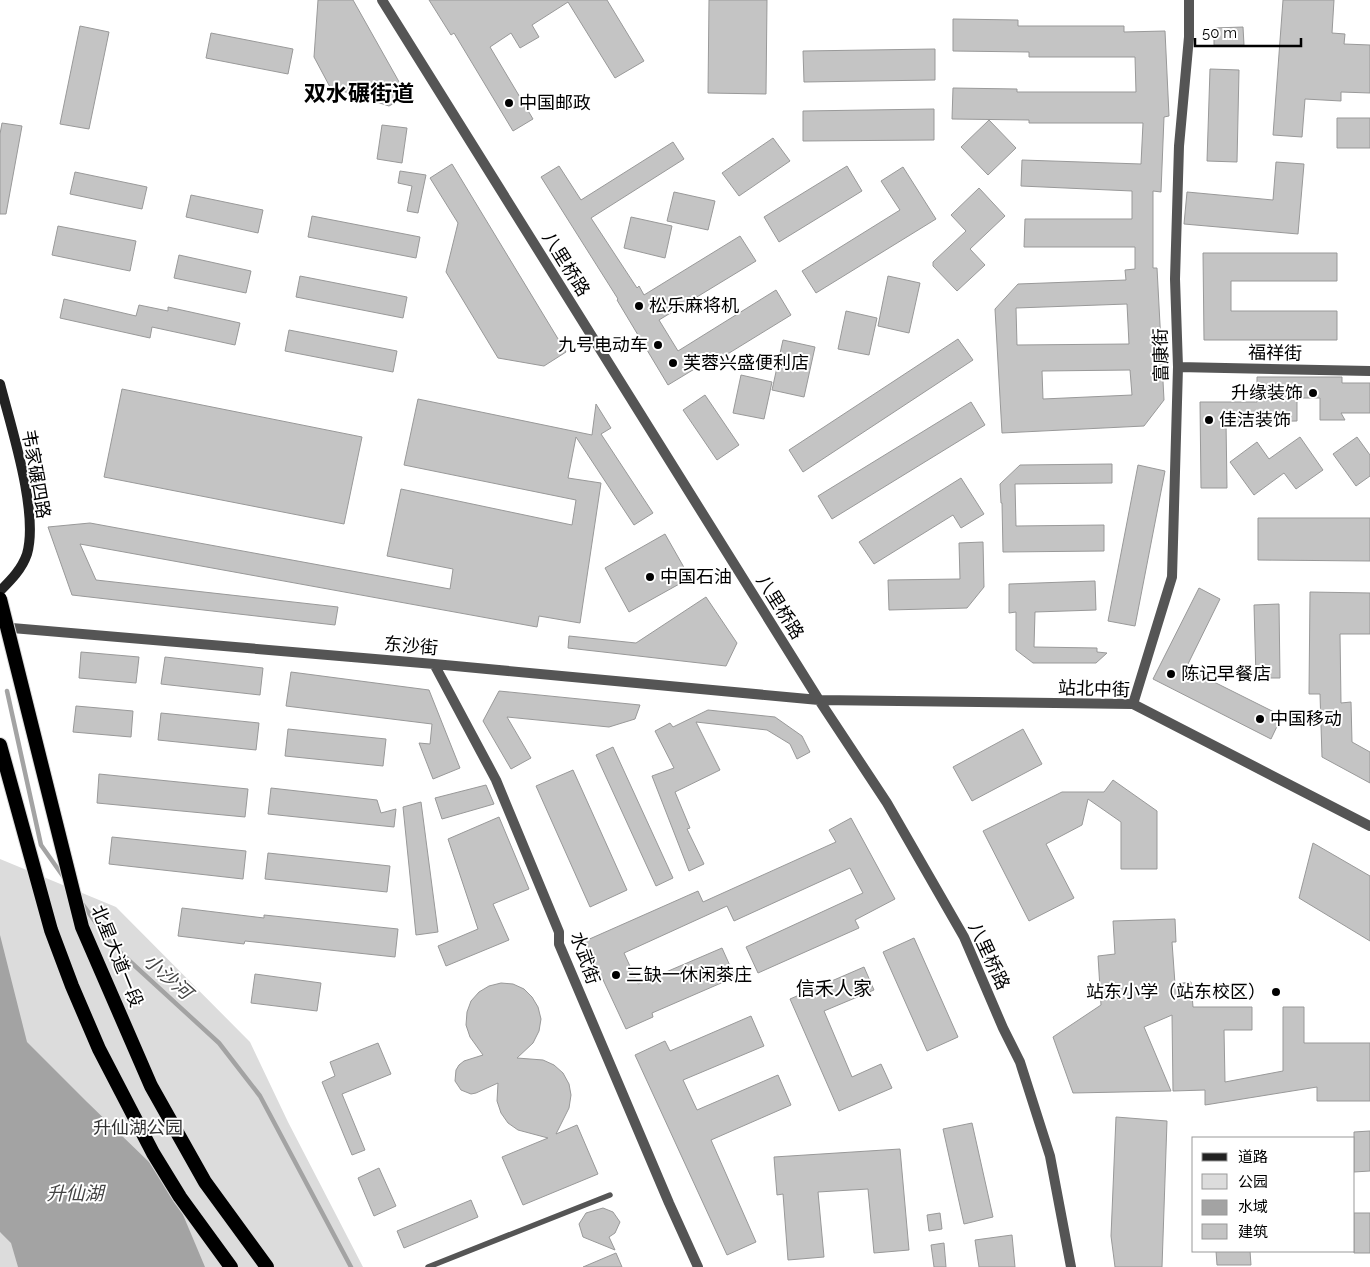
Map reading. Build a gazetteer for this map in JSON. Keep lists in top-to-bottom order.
{
  "streets": {
    "highway": ["北星大道一段"],
    "main road": ["韦家碾四路"],
    "street": [
      "八里桥路",
      "福祥街",
      "富康街",
      "东沙街",
      "站北中街",
      "水武街"
    ]
  },
  "crossings": [
    ["八里桥路", "东沙街"],
    ["八里桥路", "站北中街"],
    ["福祥街", "富康街"],
    ["富康街", "站北中街"],
    ["东沙街", "站北中街"],
    ["东沙街", "水武街"]
  ],
  "districts": ["双水碾街道", "信禾人家"],
  "water": ["小沙河", "升仙湖"],
  "parks": ["升仙湖公园"],
  "places": [
    "中国邮政",
    "松乐麻将机",
    "九号电动车",
    "芙蓉兴盛便利店",
    "升缘装饰",
    "佳洁装饰",
    "中国石油",
    "陈记早餐店",
    "中国移动",
    "三缺一休闲茶庄",
    "站东小学（站东校区）"
  ],
  "legend": [
    "道路",
    "公园",
    "水域",
    "建筑"
  ],
  "scale_bar": "50 m"
}
